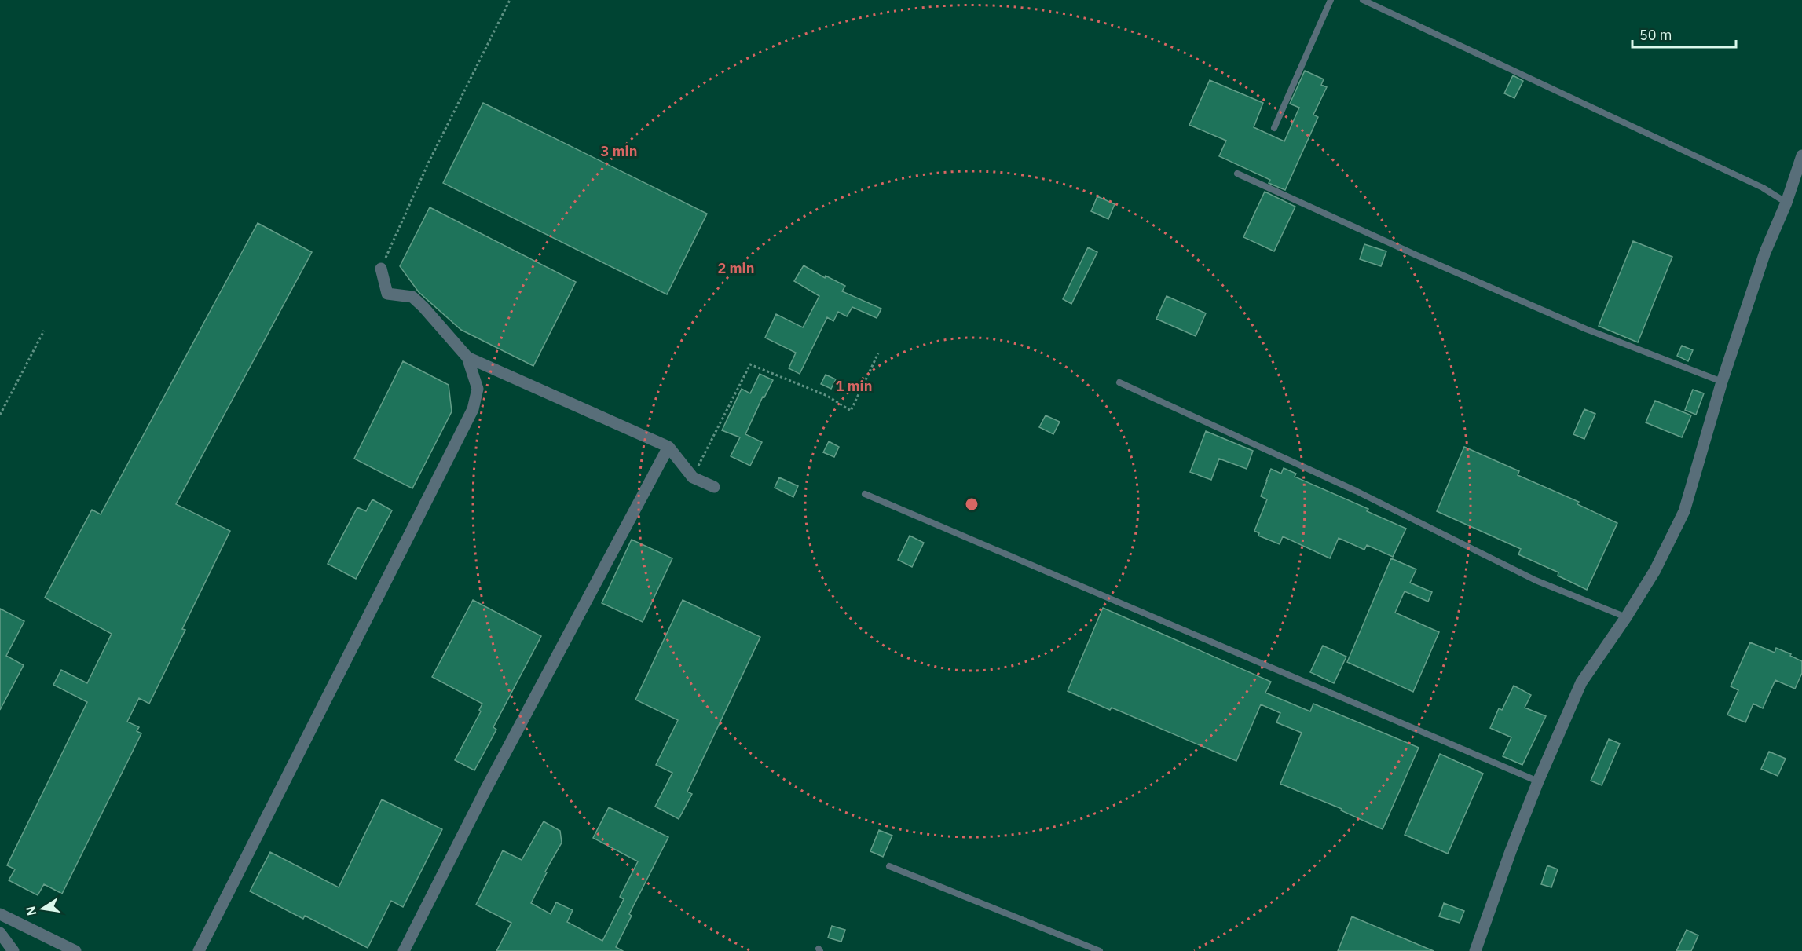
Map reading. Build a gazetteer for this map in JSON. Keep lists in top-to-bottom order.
{
  "scale_bar": "50 m",
  "north": "left",
  "rings": ["3 min", "2 min", "1 min"]
}
